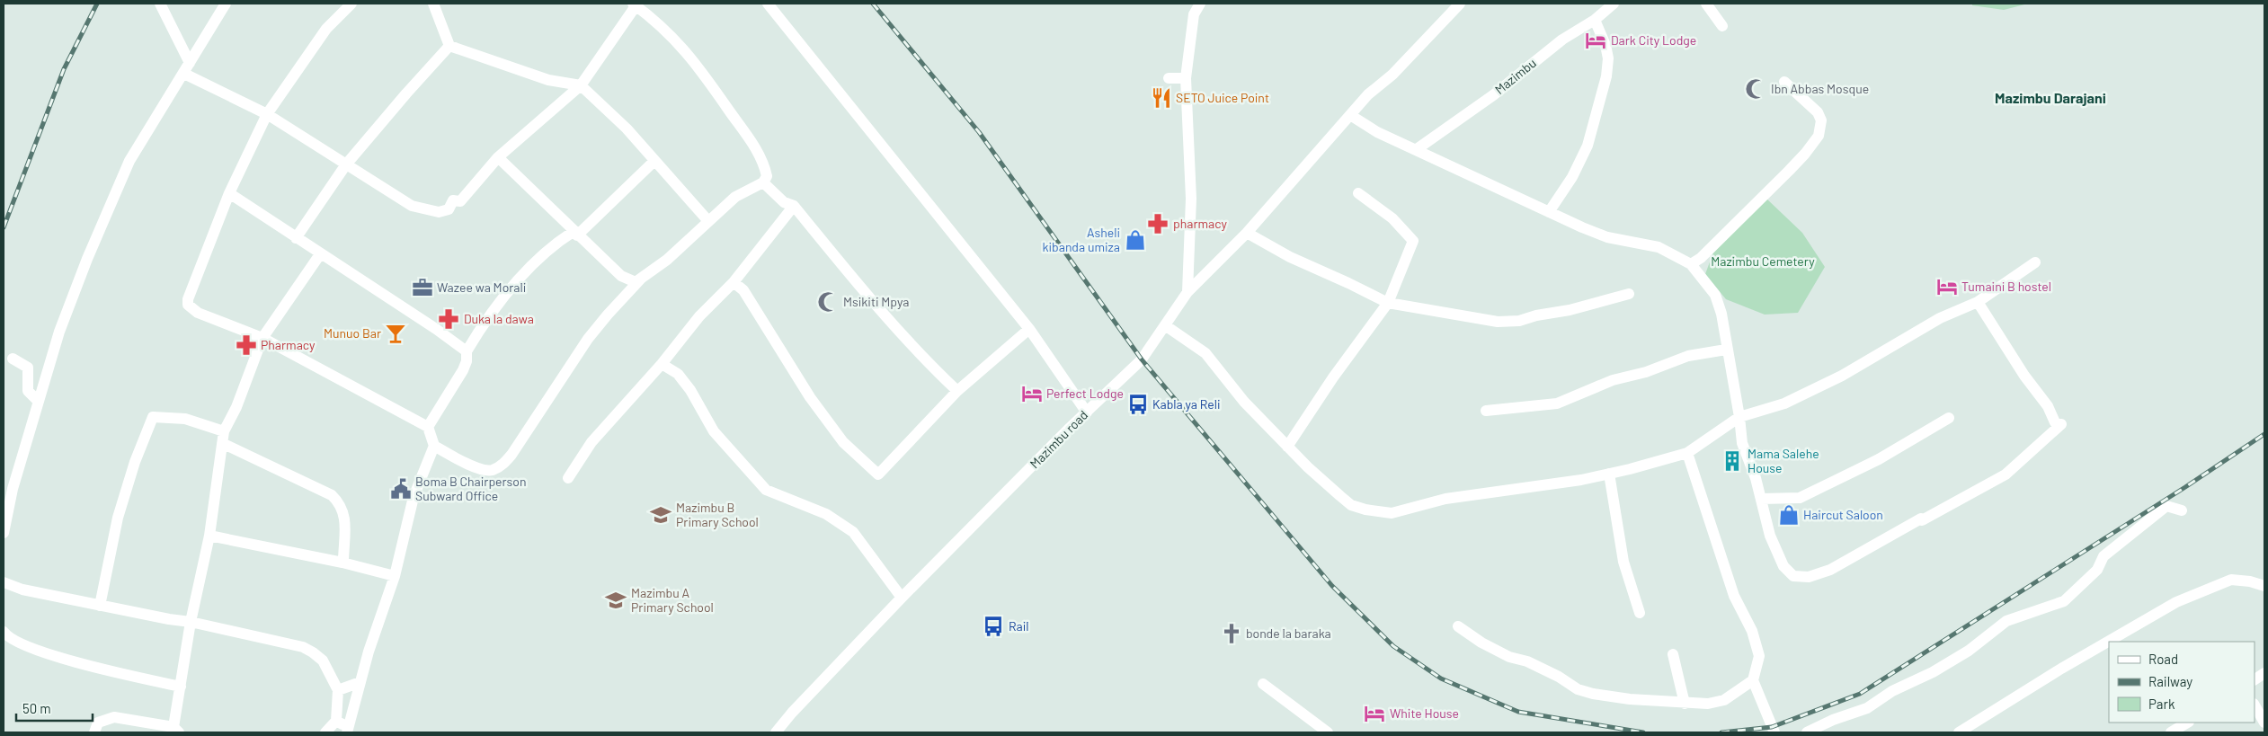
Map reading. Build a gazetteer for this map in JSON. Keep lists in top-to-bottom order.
{
  "streets": {
    "street": ["Mazimbu", "Mazimbu road"]
  },
  "districts": ["Mazimbu Darajani"],
  "parks": ["Mazimbu Cemetery"],
  "places": {
    "hotel": [
      "Dark City Lodge",
      "Tumaini B hostel",
      "Perfect Lodge",
      "White House"
    ],
    "mosque": ["Ibn Abbas Mosque", "Msikiti Mpya"],
    "restaurant": ["SETO Juice Point"],
    "pharmacy": ["pharmacy", "Duka la dawa", "Pharmacy"],
    "shop": ["Asheli kibanda umiza", "Haircut Saloon"],
    "office": ["Wazee wa Morali"],
    "bar": ["Munuo Bar"],
    "bus stop": ["Kabla ya Reli", "Rail"],
    "building": ["Mama Salehe House"],
    "public building": ["Boma B Chairperson Subward Office"],
    "school or university": ["Mazimbu B Primary School", "Mazimbu A Primary School"],
    "church": ["bonde la baraka"]
  },
  "legend": ["Road", "Railway", "Park"],
  "scale_bar": "50 m"
}
